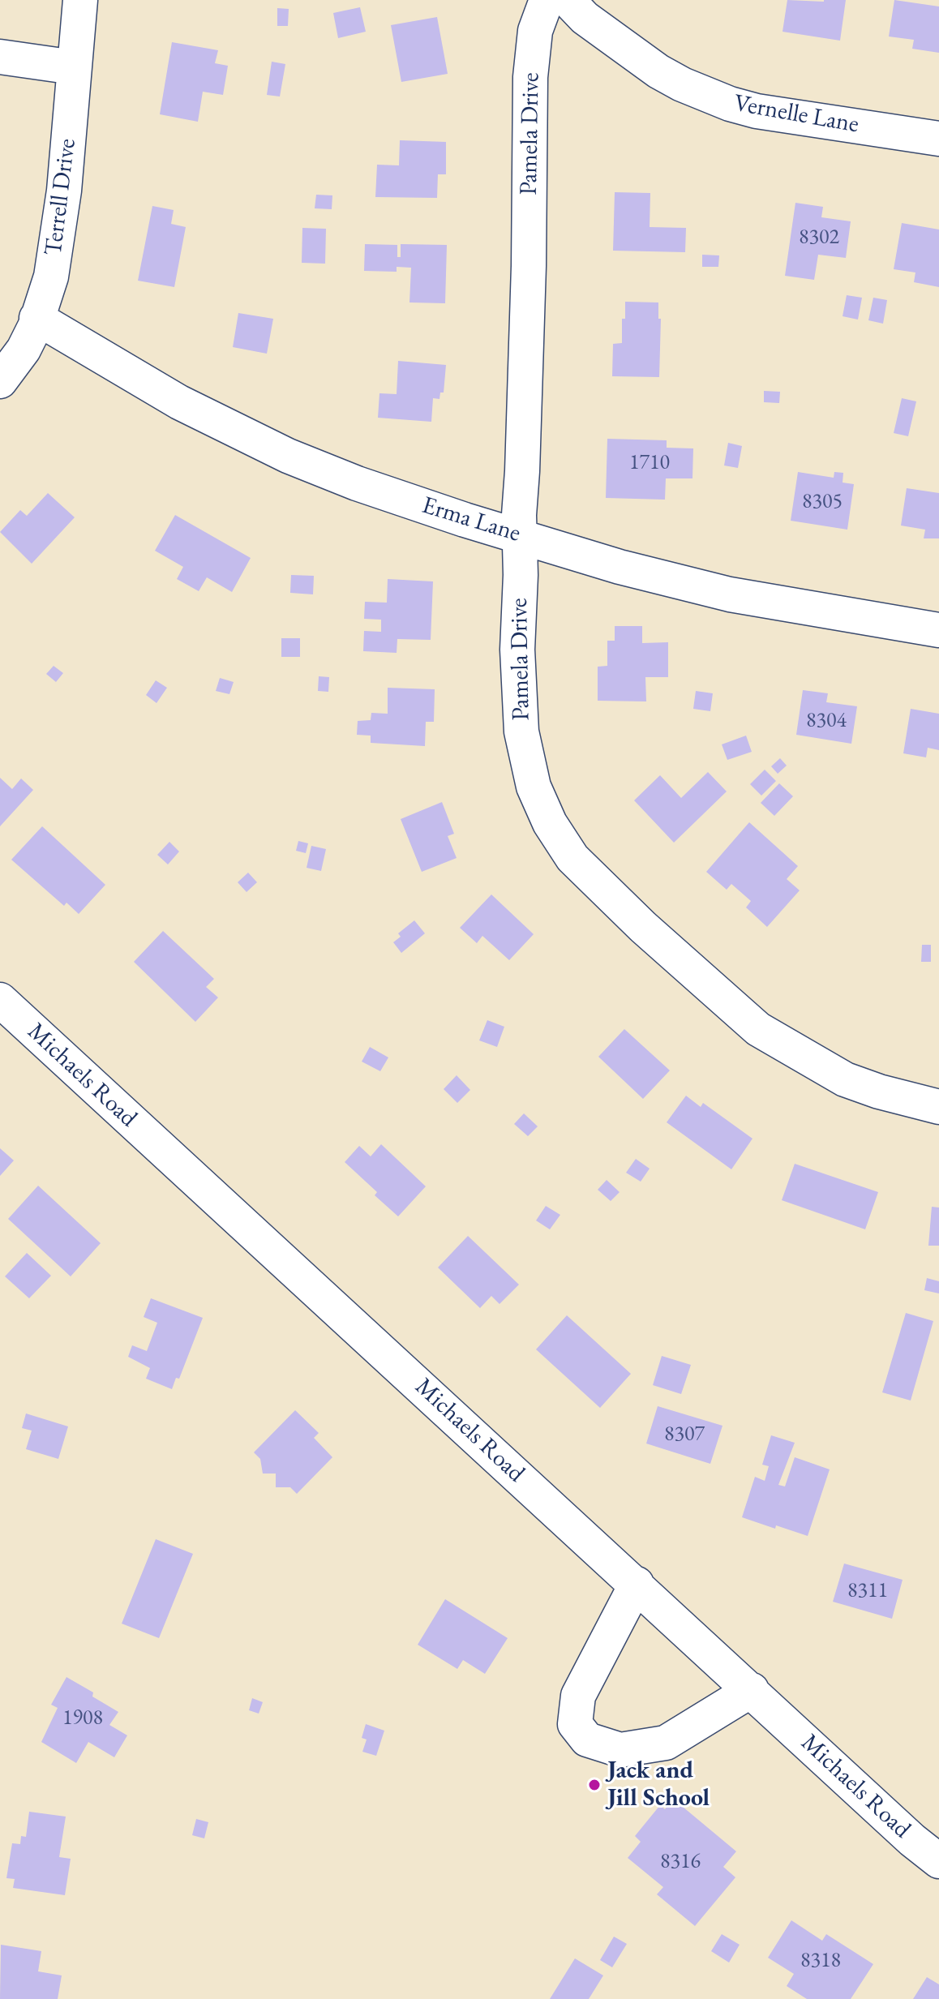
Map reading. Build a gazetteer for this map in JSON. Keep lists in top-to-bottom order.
{
  "streets": {
    "street": [
      "Vernelle Lane",
      "Pamela Drive",
      "Terrell Drive",
      "Erma Lane",
      "Michaels Road"
    ]
  },
  "crossings": [
    ["Pamela Drive", "Erma Lane"],
    ["Terrell Drive", "Erma Lane"]
  ],
  "places": ["Jack and Jill School"],
  "house_numbers": [
    "8302",
    "1710",
    "8305",
    "8304",
    "8307",
    "8311",
    "1908",
    "8316",
    "8318"
  ]
}
